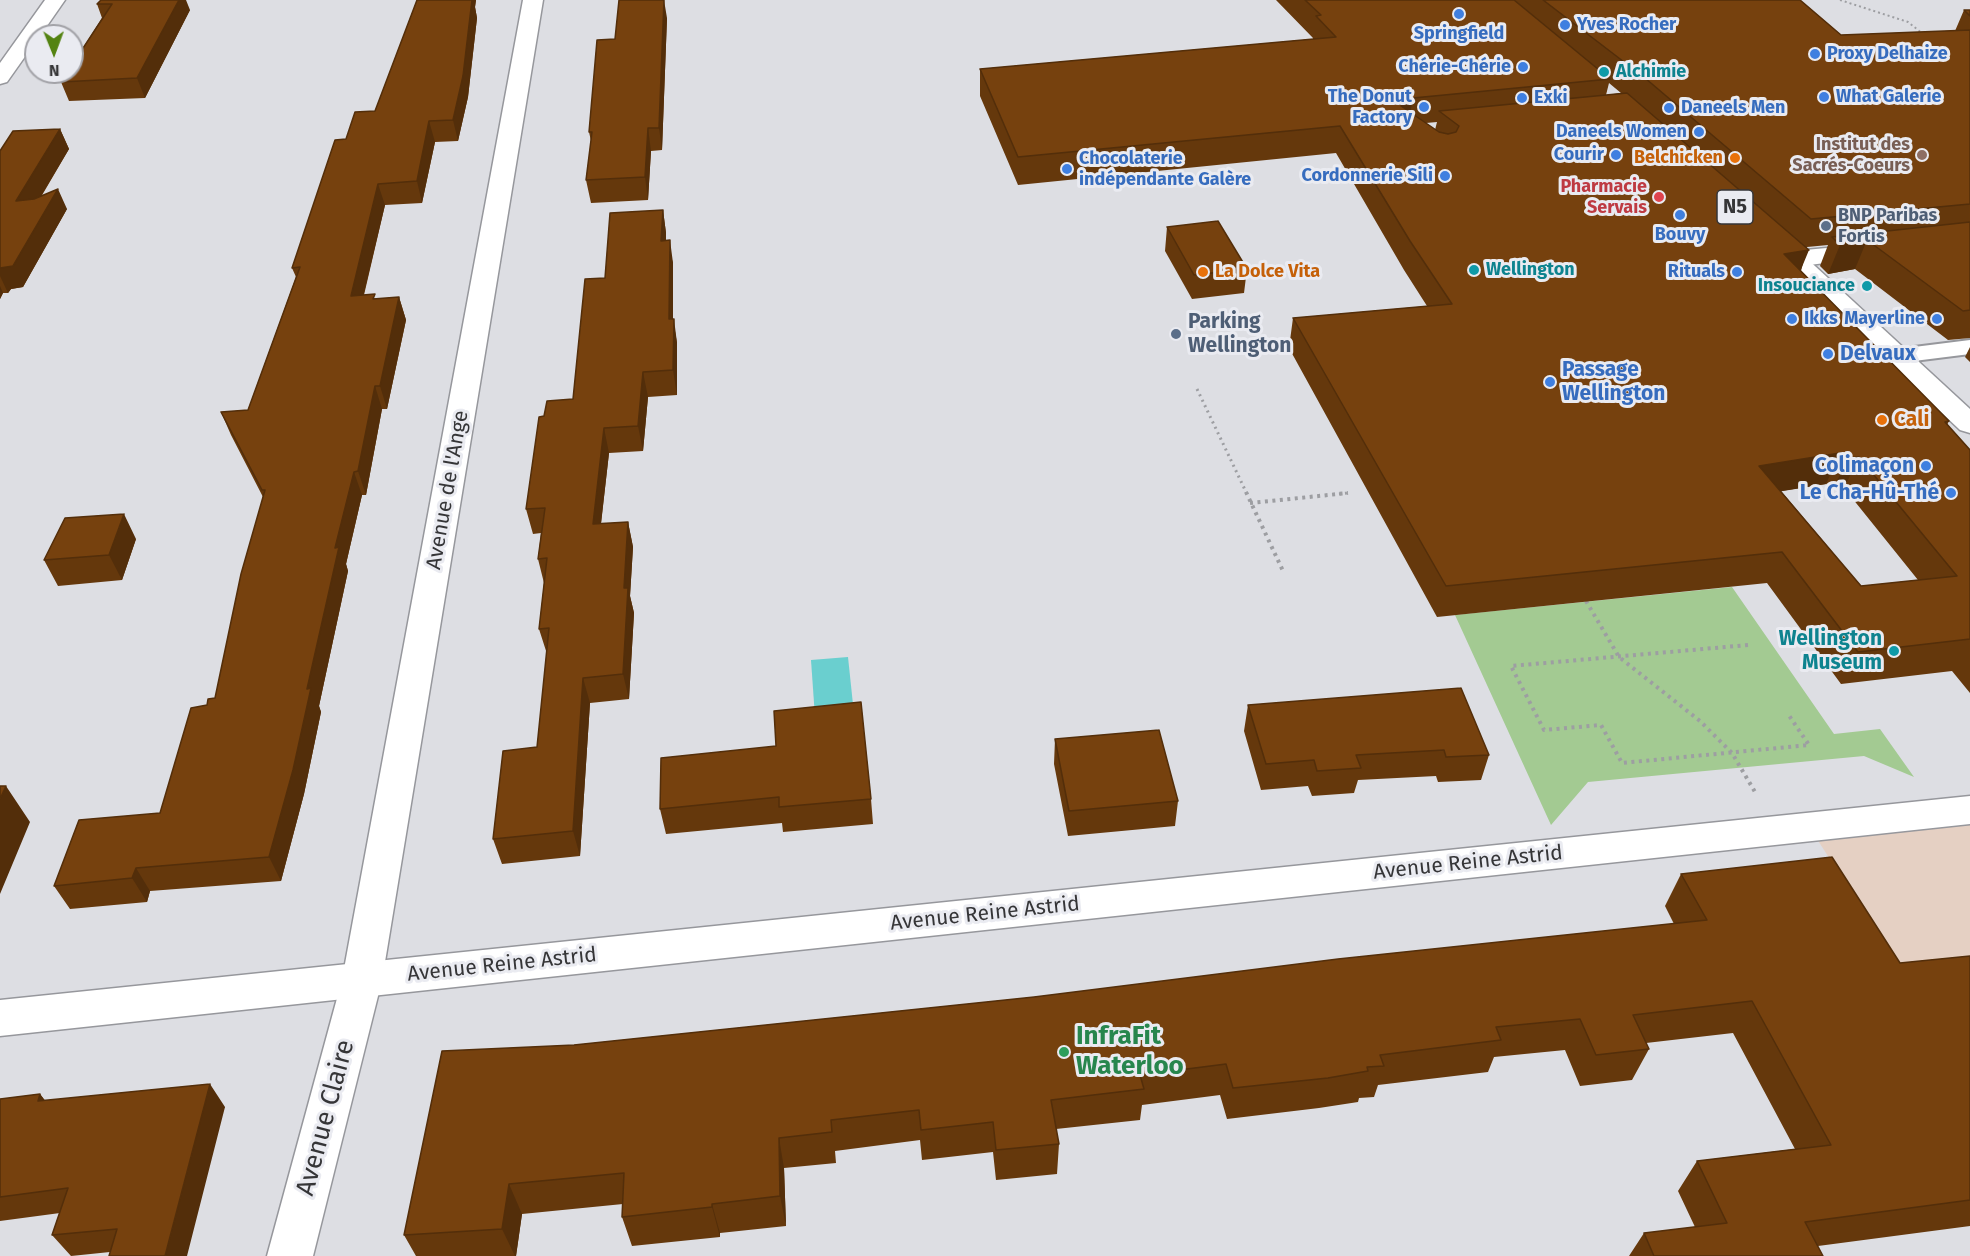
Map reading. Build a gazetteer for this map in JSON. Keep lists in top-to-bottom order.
{
  "streets": {
    "street": [
      "N5",
      "Avenue de l'Ange",
      "Avenue Reine Astrid",
      "Avenue Claire"
    ]
  },
  "crossings": [
    ["Avenue de l'Ange", "Avenue Reine Astrid"],
    ["Avenue de l'Ange", "Avenue Claire"],
    ["Avenue Reine Astrid", "Avenue Claire"]
  ],
  "places": [
    "Springfield",
    "Yves Rocher",
    "Proxy Delhaize",
    "Chérie-Chérie",
    "Alchimie",
    "What Galerie",
    "Exki",
    "The Donut Factory",
    "Daneels Men",
    "Daneels Women",
    "Courir",
    "Institut des Sacrés-Coeurs",
    "Belchicken",
    "Chocolaterie indépendante Galère",
    "Cordonnerie Sili",
    "Pharmacie Servais",
    "Bouvy",
    "BNP Paribas Fortis",
    "Wellington",
    "La Dolce Vita",
    "Rituals",
    "Insouciance",
    "Ikks",
    "Mayerline",
    "Parking Wellington",
    "Delvaux",
    "Passage Wellington",
    "Cali",
    "Colimaçon",
    "Le Cha-Hû-Thé",
    "Wellington Museum",
    "InfraFit Waterloo"
  ],
  "north": "bottom"
}
